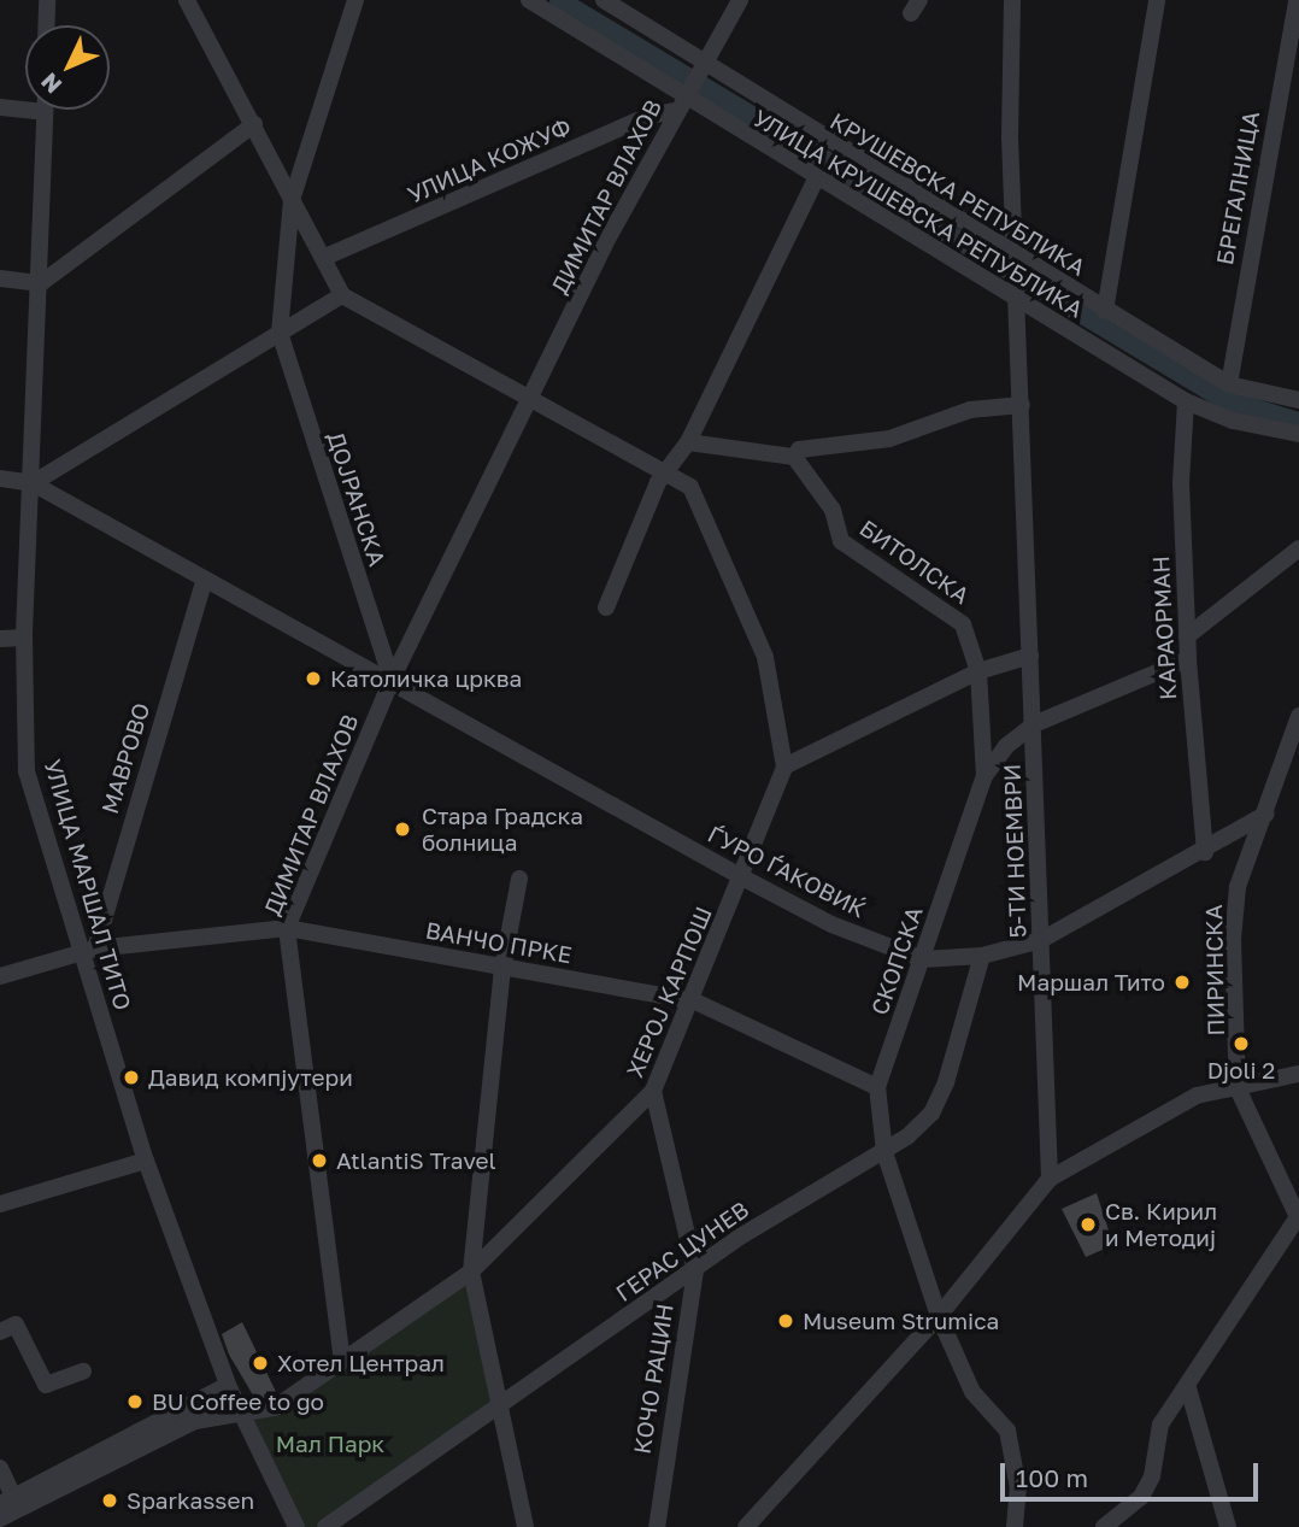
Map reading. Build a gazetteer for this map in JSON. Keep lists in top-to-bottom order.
{
  "streets": {
    "street": [
      "УЛИЦА КОЖУФ",
      "БРЕГАЛНИЦА",
      "КРУШЕВСКА РЕПУБЛИКА",
      "ДИМИТАР ВЛАХОВ",
      "УЛИЦА КРУШЕВСКА РЕПУБЛИКА",
      "ДОЈРАНСКА",
      "БИТОЛСКА",
      "КАРАОРМАН",
      "МАВРОВО",
      "5-ТИ НОЕМВРИ",
      "ЃУРО ЃАКОВИЌ",
      "УЛИЦА МАРШАЛ ТИТО",
      "ВАНЧО ПРКЕ",
      "СКОПСКА",
      "ПИРИНСКА",
      "ХЕРОЈ КАРПОШ",
      "ГЕРАС ЦУНЕВ",
      "КОЧО РАЦИН"
    ]
  },
  "crossings": [
    ["УЛИЦА КОЖУФ", "ДИМИТАР ВЛАХОВ"],
    ["УЛИЦА КОЖУФ", "УЛИЦА КРУШЕВСКА РЕПУБЛИКА"],
    ["БРЕГАЛНИЦА", "КРУШЕВСКА РЕПУБЛИКА"],
    ["КРУШЕВСКА РЕПУБЛИКА", "ДИМИТАР ВЛАХОВ"],
    ["ДИМИТАР ВЛАХОВ", "УЛИЦА КРУШЕВСКА РЕПУБЛИКА"],
    ["ДИМИТАР ВЛАХОВ", "ДОЈРАНСКА"],
    ["ДИМИТАР ВЛАХОВ", "ЃУРО ЃАКОВИЌ"],
    ["ДИМИТАР ВЛАХОВ", "ВАНЧО ПРКЕ"],
    ["ДИМИТАР ВЛАХОВ", "ХЕРОЈ КАРПОШ"],
    ["УЛИЦА КРУШЕВСКА РЕПУБЛИКА", "КАРАОРМАН"],
    ["ДОЈРАНСКА", "ЃУРО ЃАКОВИЌ"],
    ["БИТОЛСКА", "СКОПСКА"],
    ["КАРАОРМАН", "ЃУРО ЃАКОВИЌ"],
    ["МАВРОВО", "ЃУРО ЃАКОВИЌ"],
    ["МАВРОВО", "УЛИЦА МАРШАЛ ТИТО"],
    ["МАВРОВО", "ВАНЧО ПРКЕ"],
    ["5-ТИ НОЕМВРИ", "ЃУРО ЃАКОВИЌ"],
    ["ЃУРО ЃАКОВИЌ", "УЛИЦА МАРШАЛ ТИТО"],
    ["ЃУРО ЃАКОВИЌ", "СКОПСКА"],
    ["ЃУРО ЃАКОВИЌ", "ПИРИНСКА"],
    ["ЃУРО ЃАКОВИЌ", "ХЕРОЈ КАРПОШ"],
    ["ЃУРО ЃАКОВИЌ", "ГЕРАС ЦУНЕВ"],
    ["УЛИЦА МАРШАЛ ТИТО", "ВАНЧО ПРКЕ"],
    ["УЛИЦА МАРШАЛ ТИТО", "ХЕРОЈ КАРПОШ"],
    ["ВАНЧО ПРКЕ", "СКОПСКА"],
    ["ВАНЧО ПРКЕ", "ХЕРОЈ КАРПОШ"],
    ["СКОПСКА", "ГЕРАС ЦУНЕВ"],
    ["ХЕРОЈ КАРПОШ", "КОЧО РАЦИН"],
    ["ГЕРАС ЦУНЕВ", "КОЧО РАЦИН"]
  ],
  "parks": ["Мал Парк"],
  "places": [
    "Католичка црква",
    "Стара Градска болница",
    "Маршал Тито",
    "Djoli 2",
    "Давид компјутери",
    "AtlantiS Travel",
    "Св. Кирил и Методиј",
    "Museum Strumica",
    "Хотел Централ",
    "BU Coffee to go",
    "Sparkassen"
  ],
  "scale_bar": "100 m",
  "north": "bottom left"
}
